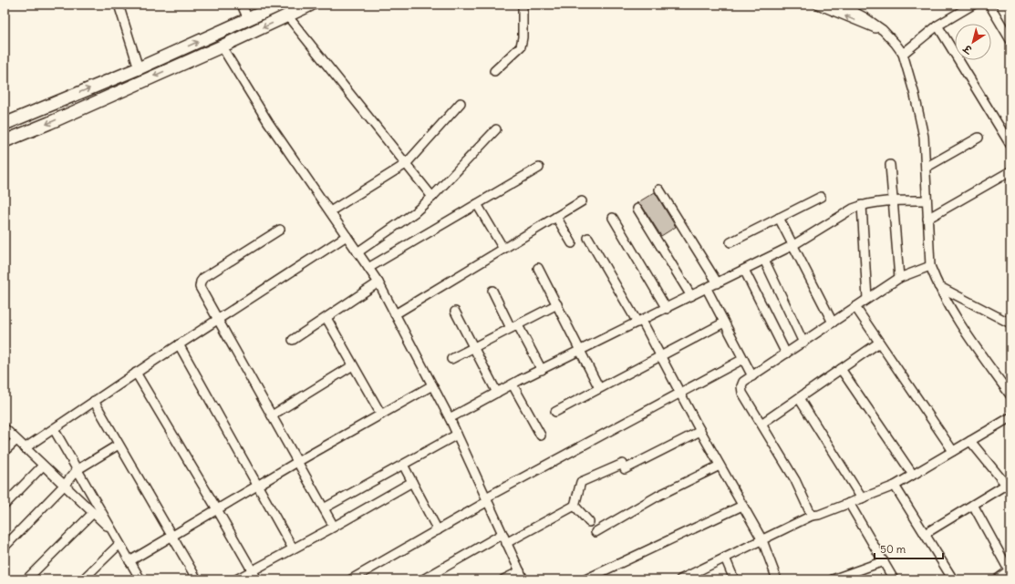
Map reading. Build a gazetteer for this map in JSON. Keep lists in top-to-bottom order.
{
  "scale_bar": "50 m",
  "north": "bottom left"
}
